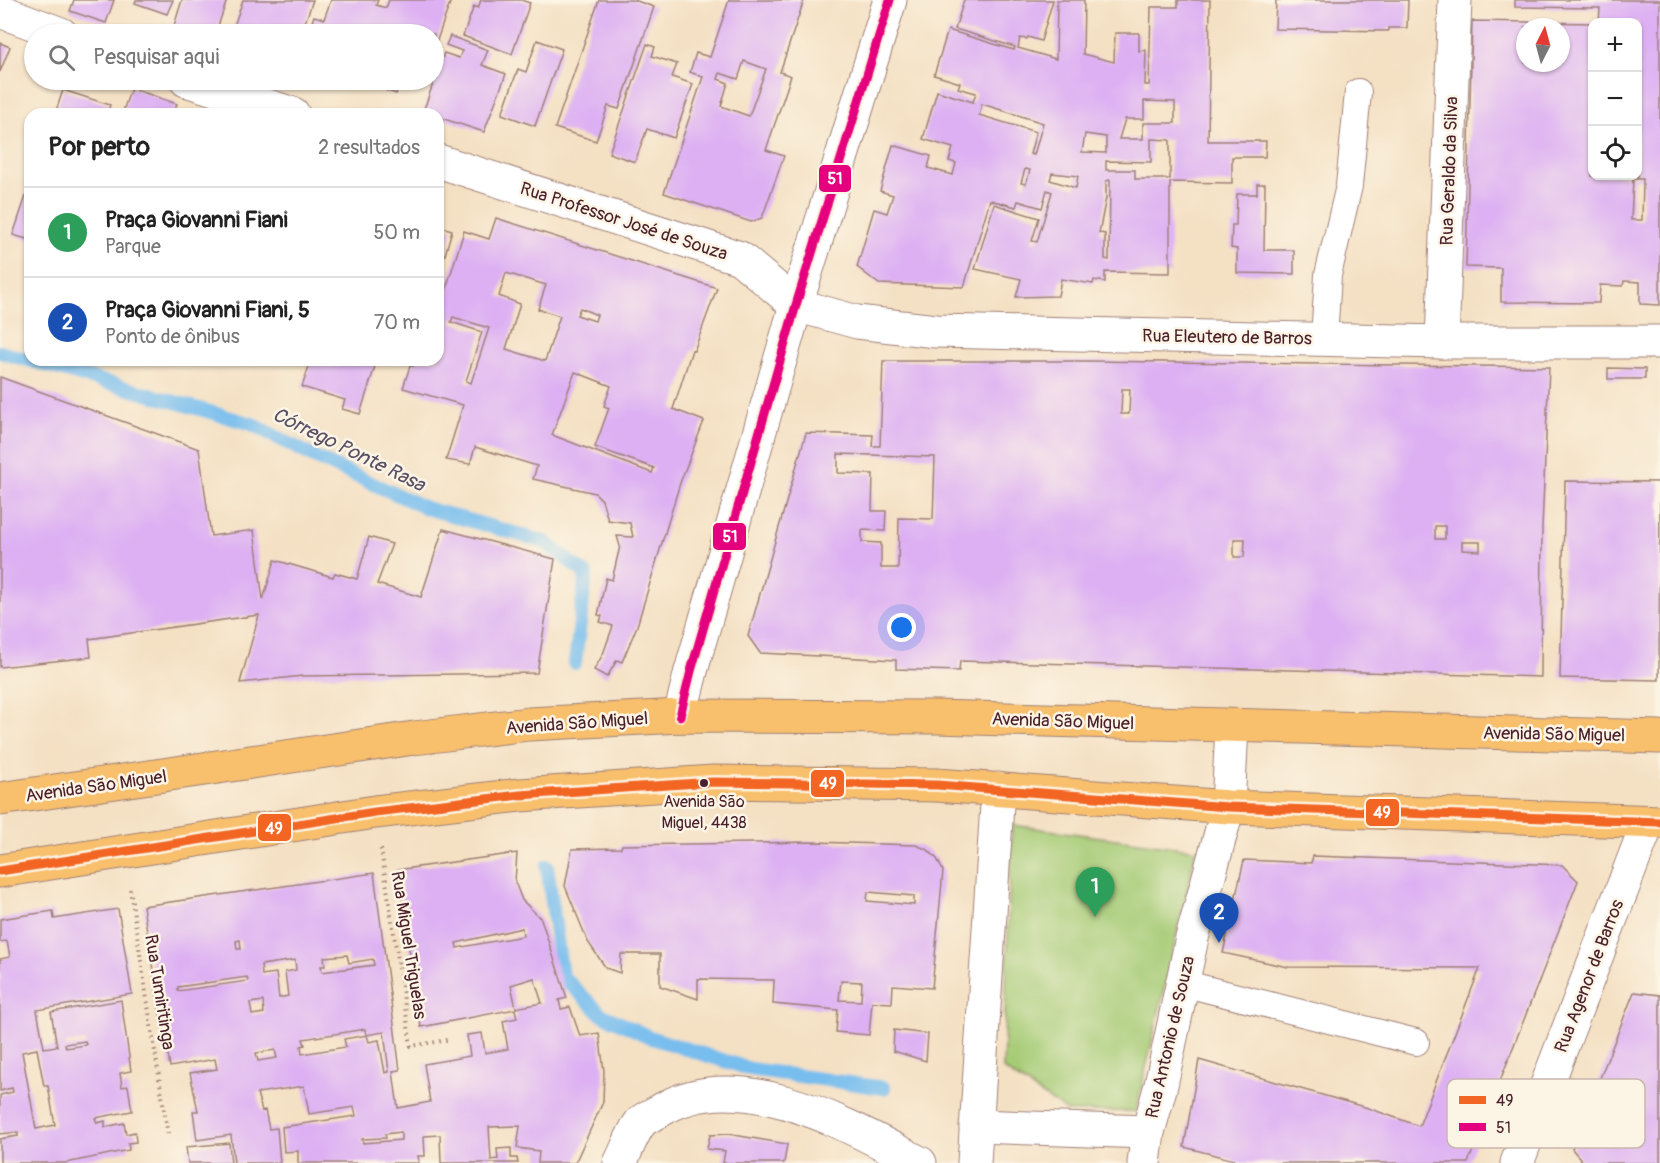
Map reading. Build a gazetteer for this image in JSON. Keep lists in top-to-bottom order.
{
  "streets": {
    "main road": ["Avenida São Miguel"],
    "street": [
      "Rua Geraldo da Silva",
      "Rua Professor José de Souza",
      "Rua Eleutero de Barros",
      "Rua Agenor de Barros",
      "Rua Antonio de Souza"
    ],
    "path": ["Rua Miguel Triguelas", "Rua Tumiritinga"]
  },
  "crossings": [
    ["Rua Geraldo da Silva", "Rua Eleutero de Barros"],
    ["Rua Professor José de Souza", "Rua Eleutero de Barros"]
  ],
  "water": ["Córrego Ponte Rasa"],
  "places": ["Avenida São Miguel, 4438"],
  "lines": ["transit line 51", "transit line 49"],
  "legend": ["49", "51"],
  "north": "top",
  "page": {
    "map_buttons": ["+", "−"],
    "search": "Pesquisar aqui",
    "heading": ["Por perto", "2 resultados"],
    "list": [
      {
        "mark": "1",
        "name": "Praça Giovanni Fiani",
        "note": "Parque",
        "value": "50 m"
      },
      {
        "mark": "2",
        "name": "Praça Giovanni Fiani, 5",
        "note": "Ponto de ônibus",
        "value": "70 m"
      }
    ],
    "pins": ["1", "2"]
  }
}
